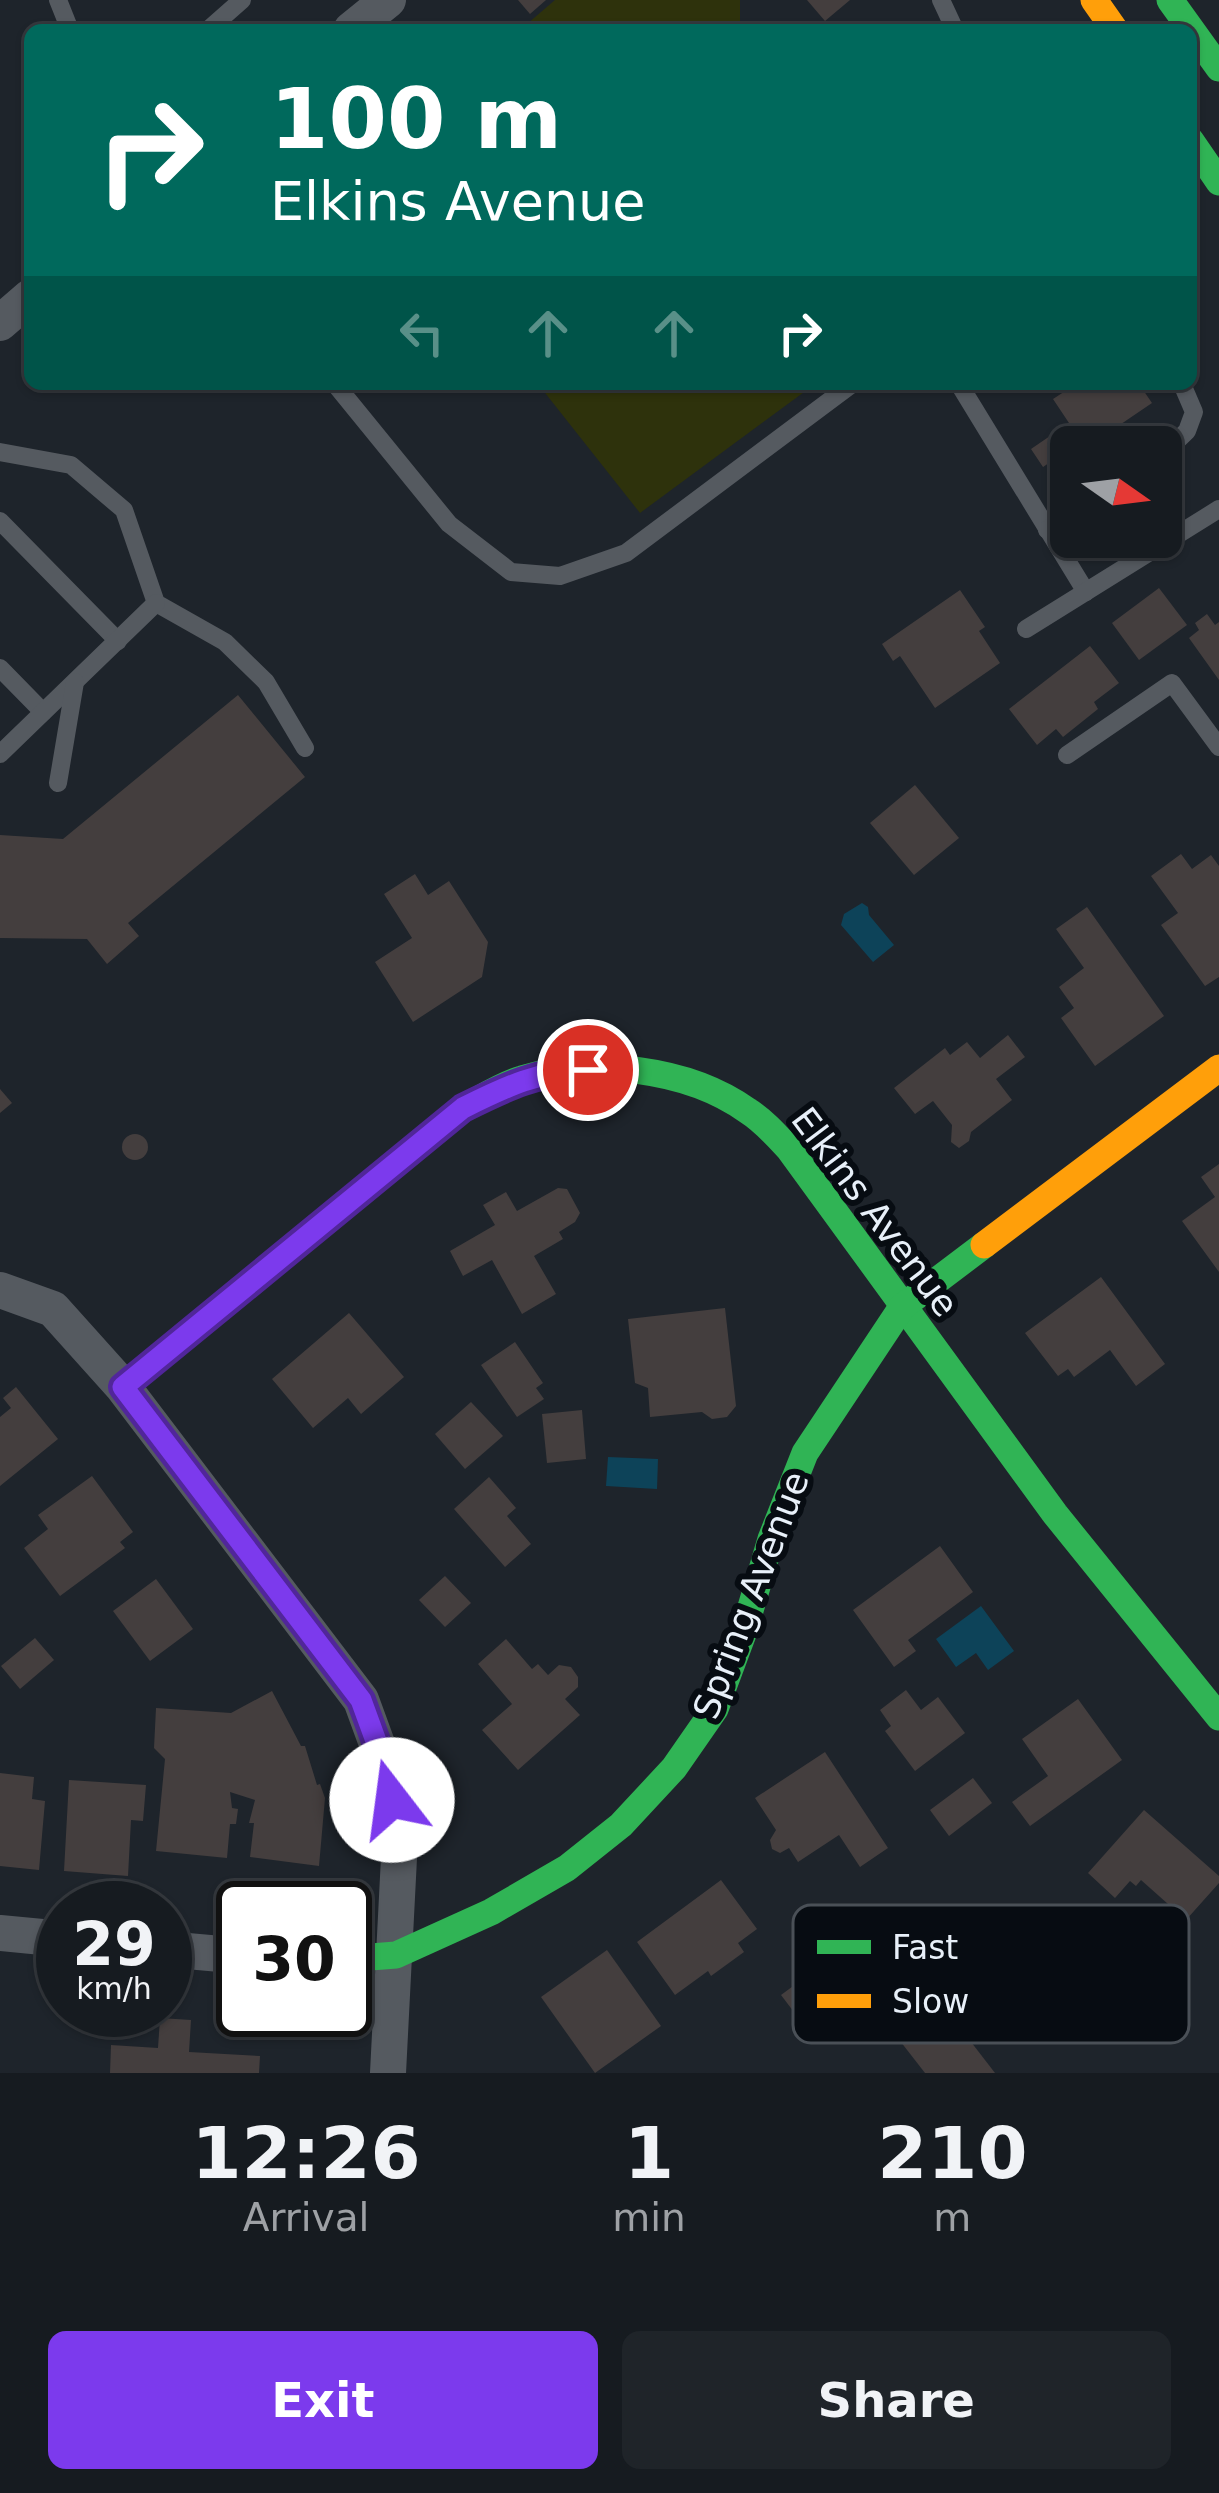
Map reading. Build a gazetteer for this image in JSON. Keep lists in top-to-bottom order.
{
  "streets": {
    "main road": ["Elkins Avenue", "Spring Avenue"]
  },
  "crossings": [
    ["Elkins Avenue", "Spring Avenue"]
  ],
  "legend": ["Fast", "Slow"],
  "north": "right",
  "page": {
    "turn": ["100 m", "Elkins Avenue"],
    "speed": "29 km/h",
    "limit": "30",
    "eta": [
      "12:26",
      "Arrival",
      "1",
      "min",
      "210",
      "m"
    ],
    "buttons": ["Exit", "Share"]
  }
}
